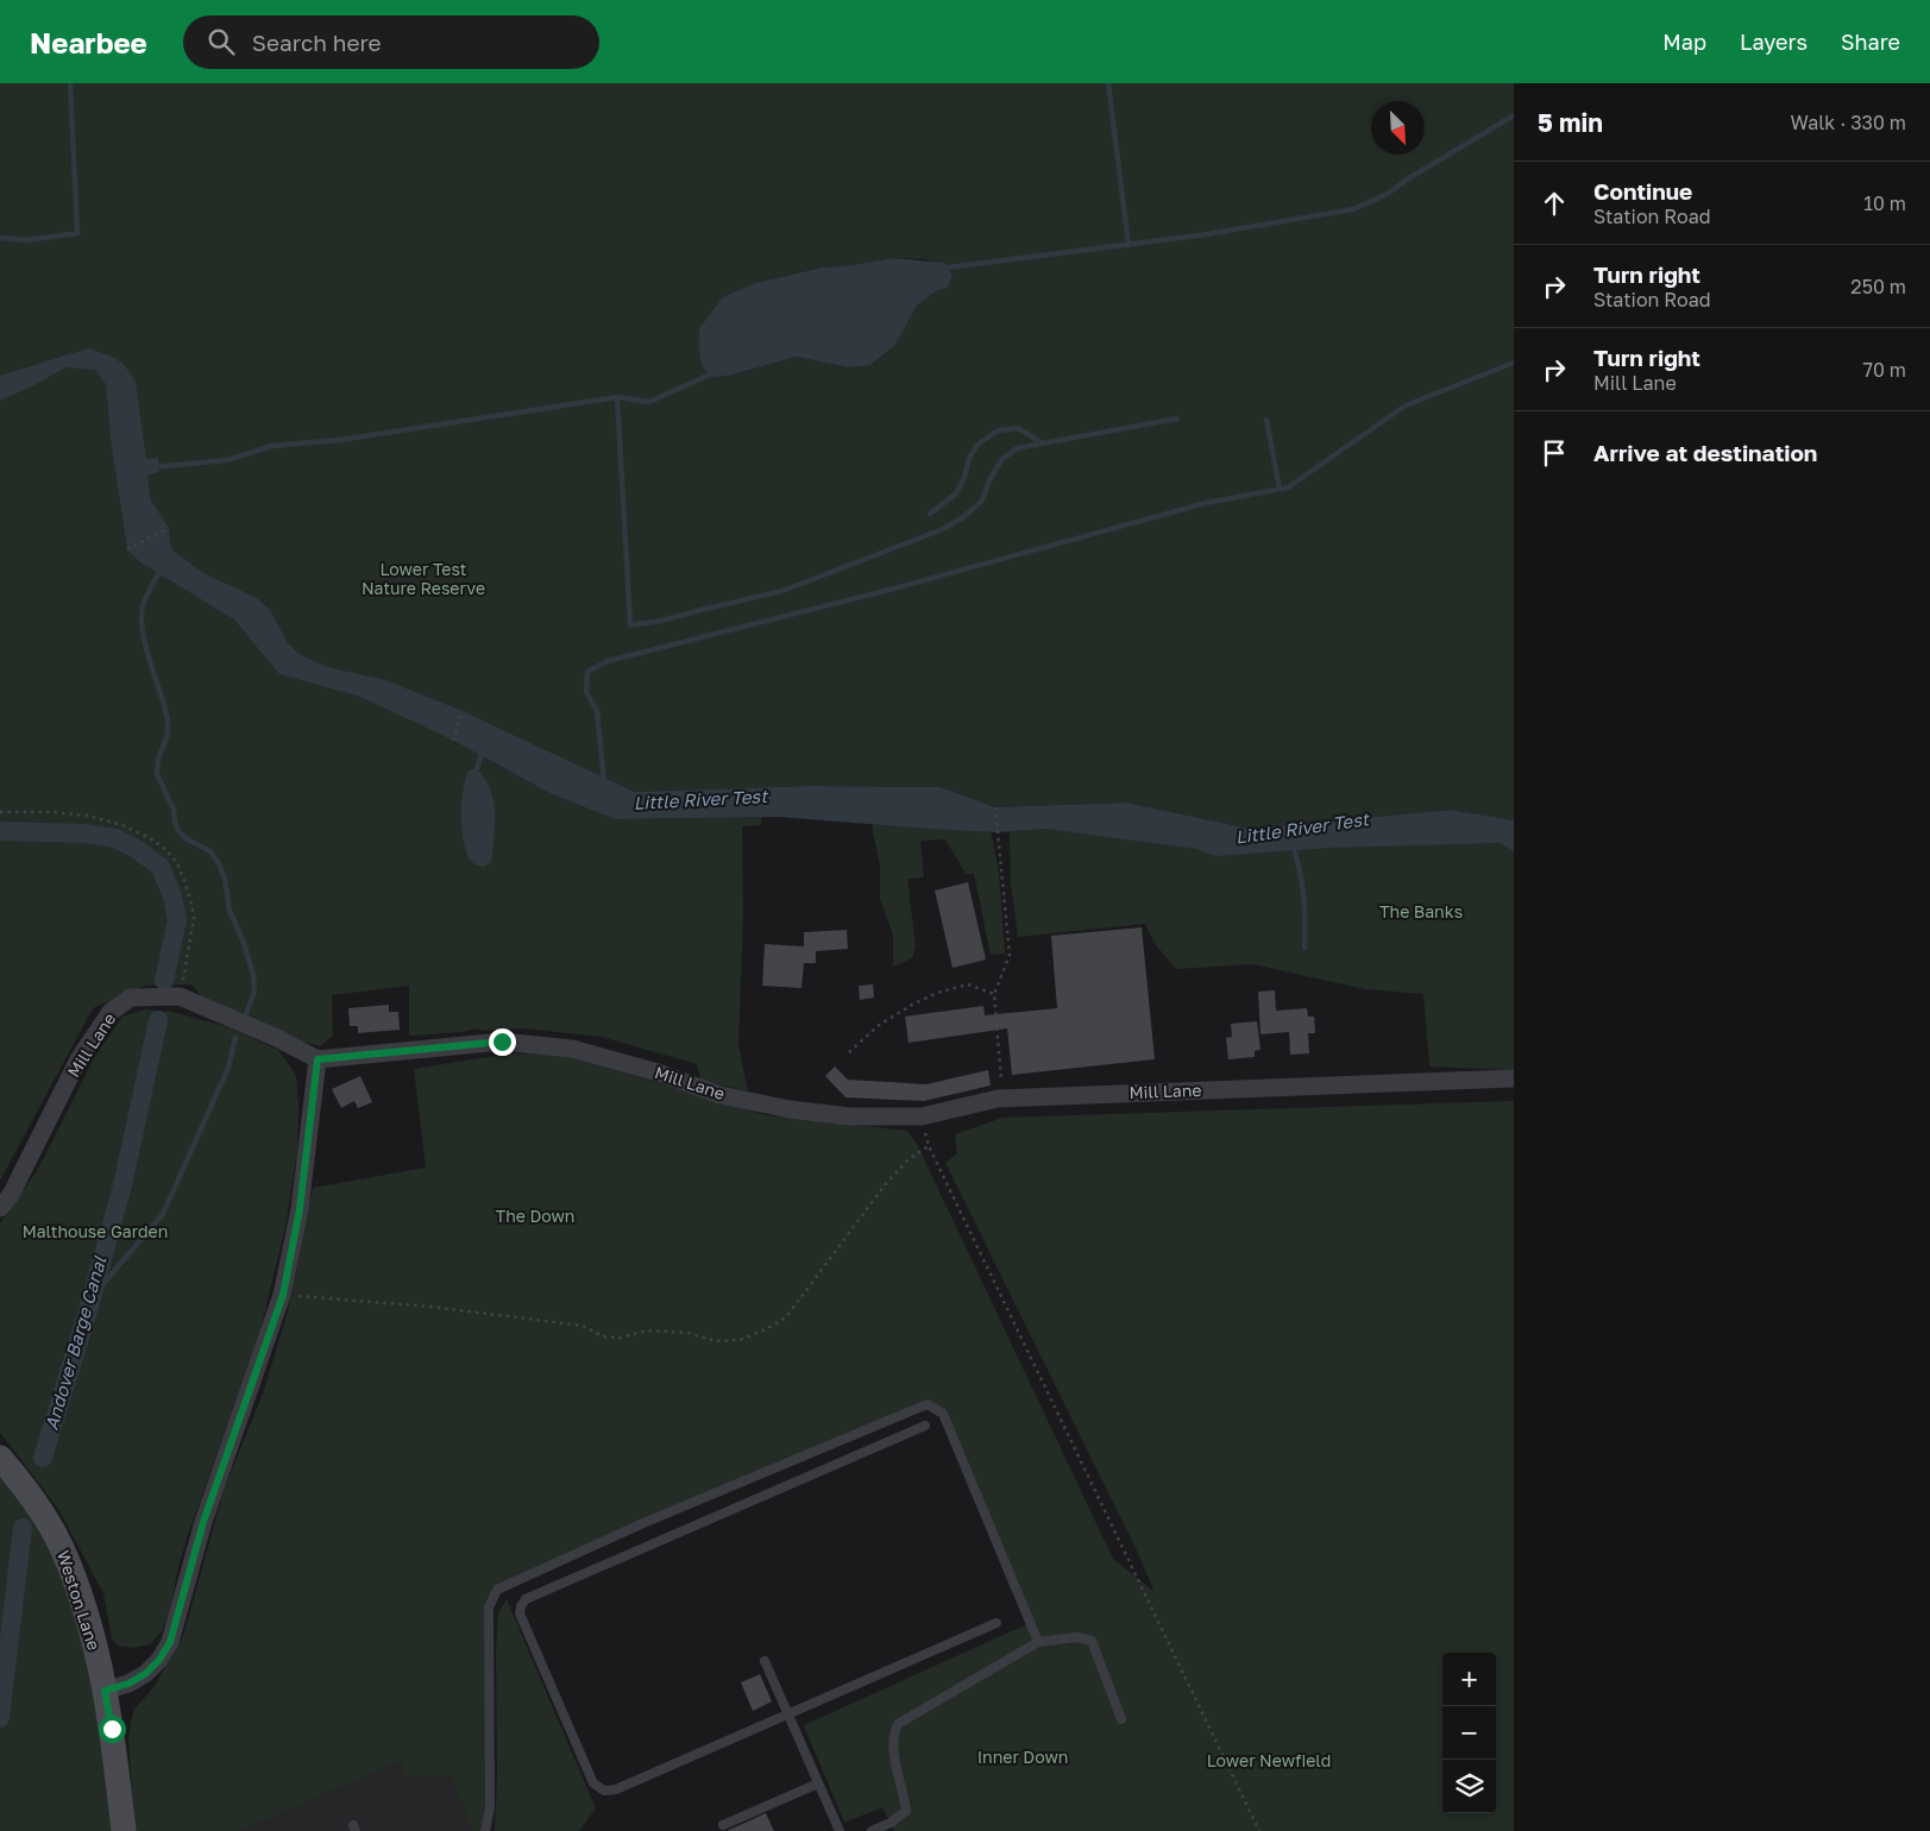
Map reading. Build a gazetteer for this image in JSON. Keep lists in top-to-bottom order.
{
  "streets": {
    "street": ["Mill Lane", "Weston Lane"]
  },
  "water": ["Little River Test", "Andover Barge Canal"],
  "parks": [
    "Lower Test Nature Reserve",
    "The Banks",
    "The Down",
    "Malthouse Garden",
    "Inner Down",
    "Lower Newfield"
  ],
  "north": "bottom right",
  "page": {
    "header": "Nearbee",
    "search": "Search here",
    "nav": ["Map", "Layers", "Share"],
    "heading": ["5 min", "Walk · 330 m"],
    "list": [
      ["Continue", "Station Road", "10 m"],
      ["Turn right", "Station Road", "250 m"],
      ["Turn right", "Mill Lane", "70 m"],
      "Arrive at destination"
    ],
    "map_buttons": ["+", "−"]
  }
}
